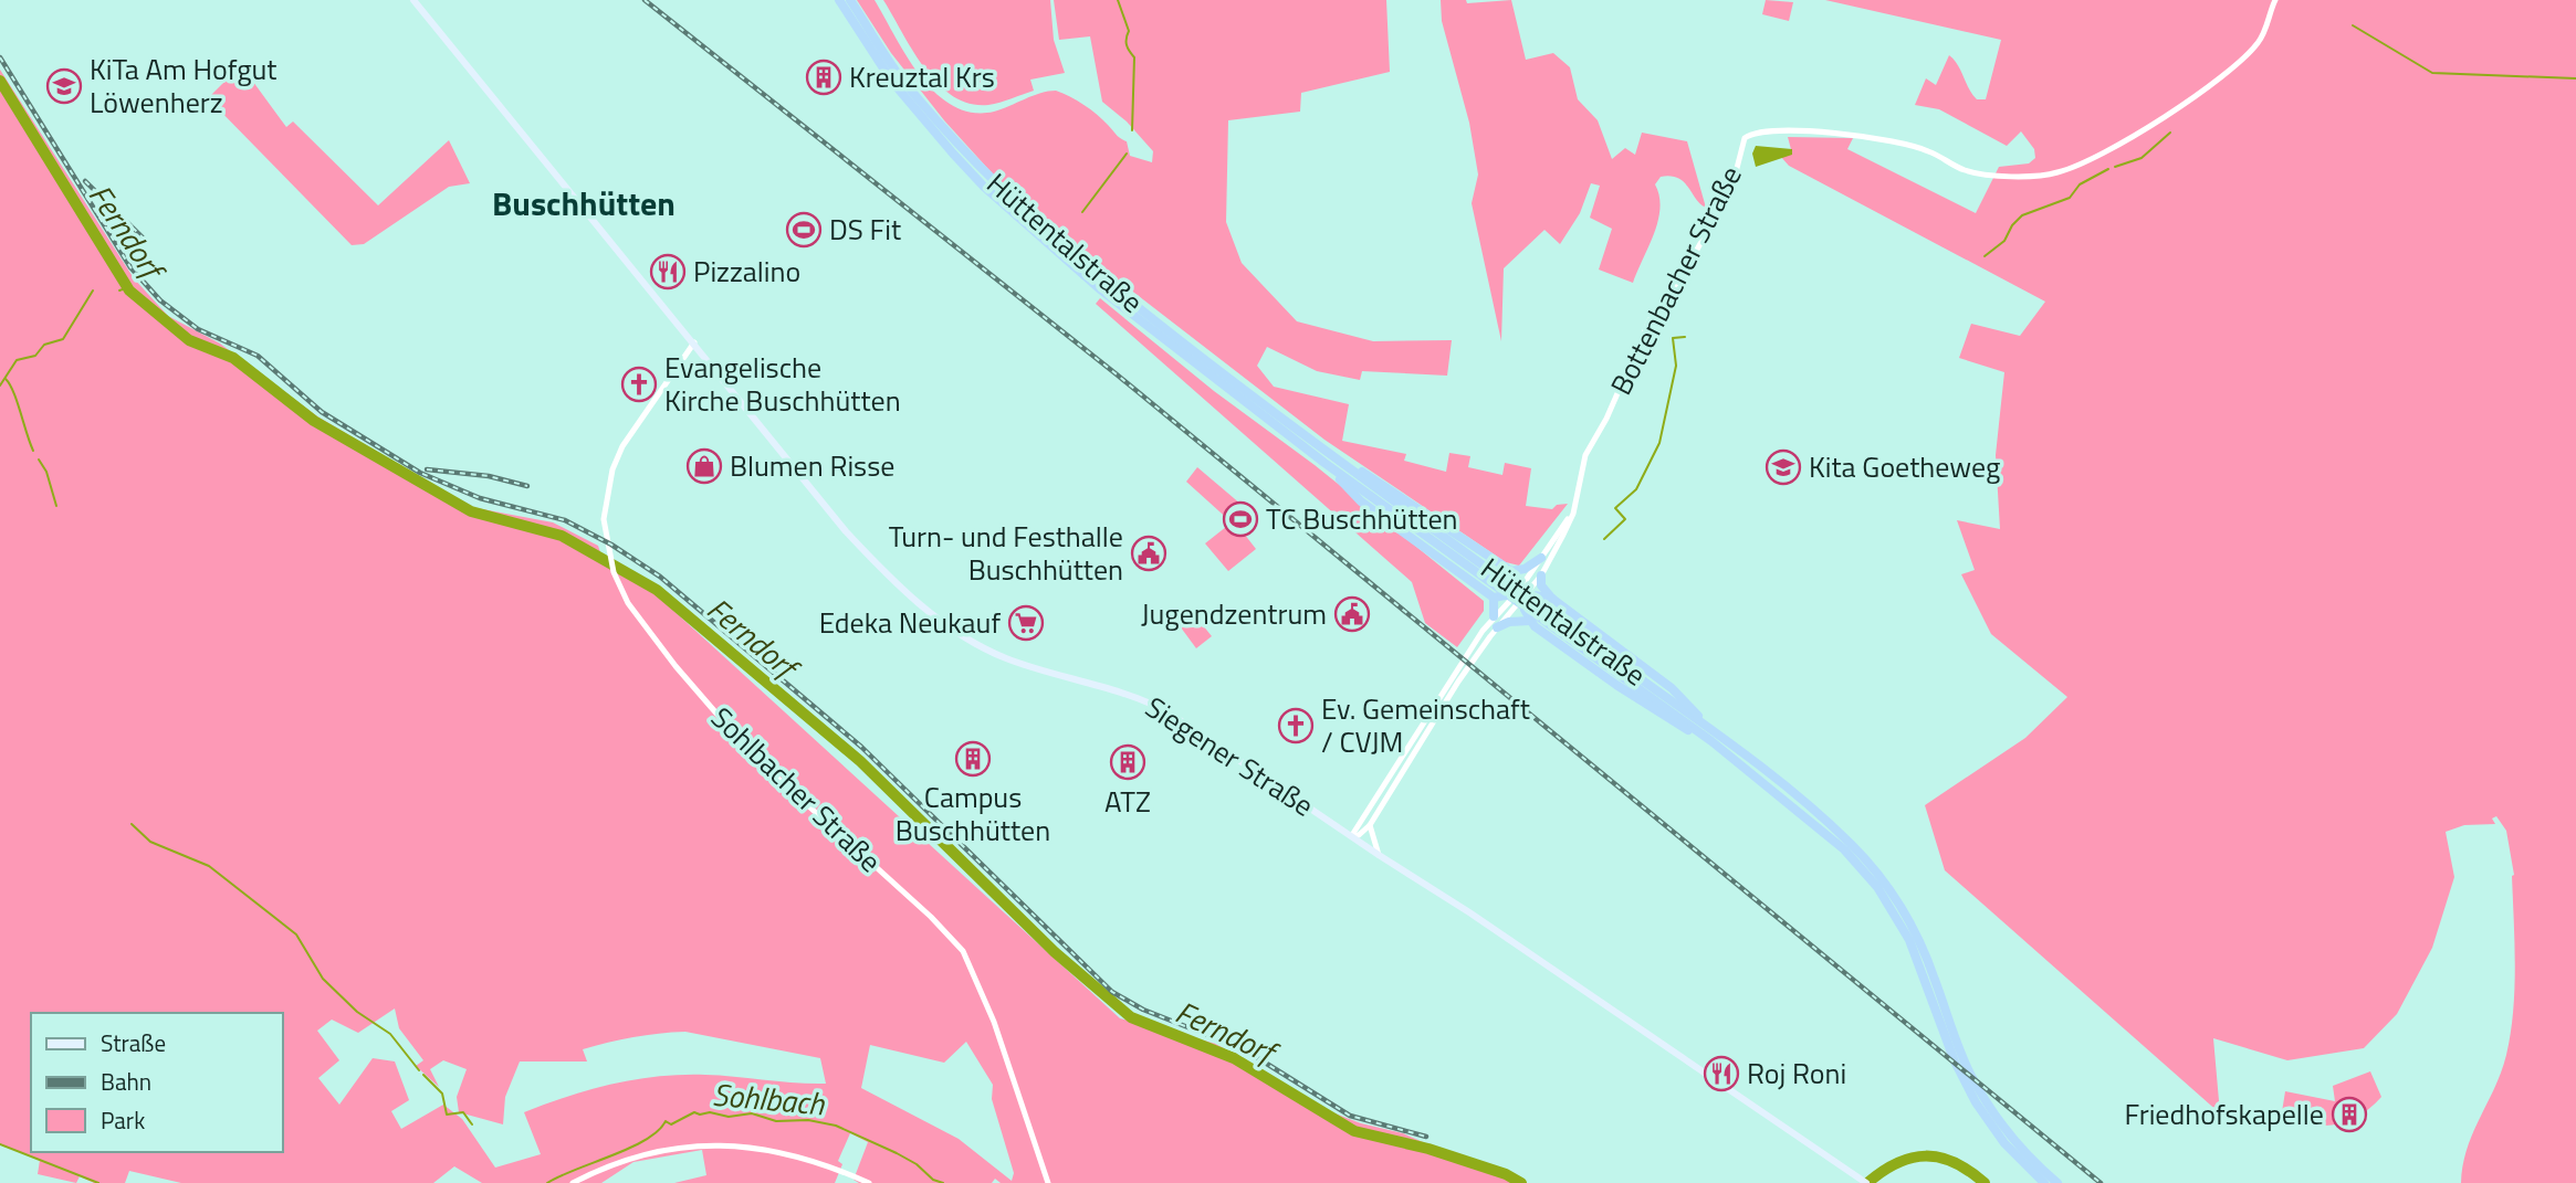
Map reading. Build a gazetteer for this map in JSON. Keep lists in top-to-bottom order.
{
  "streets": {
    "highway": ["Hüttentalstraße"],
    "main road": ["Siegener Straße"],
    "street": ["Bottenbacher Straße", "Sohlbacher Straße"]
  },
  "crossings": [
    ["Bottenbacher Straße", "Siegener Straße"],
    ["Siegener Straße", "Sohlbacher Straße"]
  ],
  "districts": ["Buschhütten"],
  "water": ["Ferndorf", "Sohlbach"],
  "places": {
    "building": [
      "Kreuztal Krs",
      "Campus Buschhütten",
      "ATZ",
      "Friedhofskapelle"
    ],
    "school or university": ["KiTa Am Hofgut Löwenherz", "Kita Goetheweg"],
    "sports": ["DS Fit", "TC Buschhütten"],
    "restaurant": ["Pizzalino", "Roj Roni"],
    "church": ["Evangelische Kirche Buschhütten", "Ev. Gemeinschaft / CVJM"],
    "shop": ["Blumen Risse"],
    "public building": ["Turn- und Festhalle Buschhütten", "Jugendzentrum"],
    "supermarket": ["Edeka Neukauf"]
  },
  "legend": ["Straße", "Bahn", "Park"]
}
